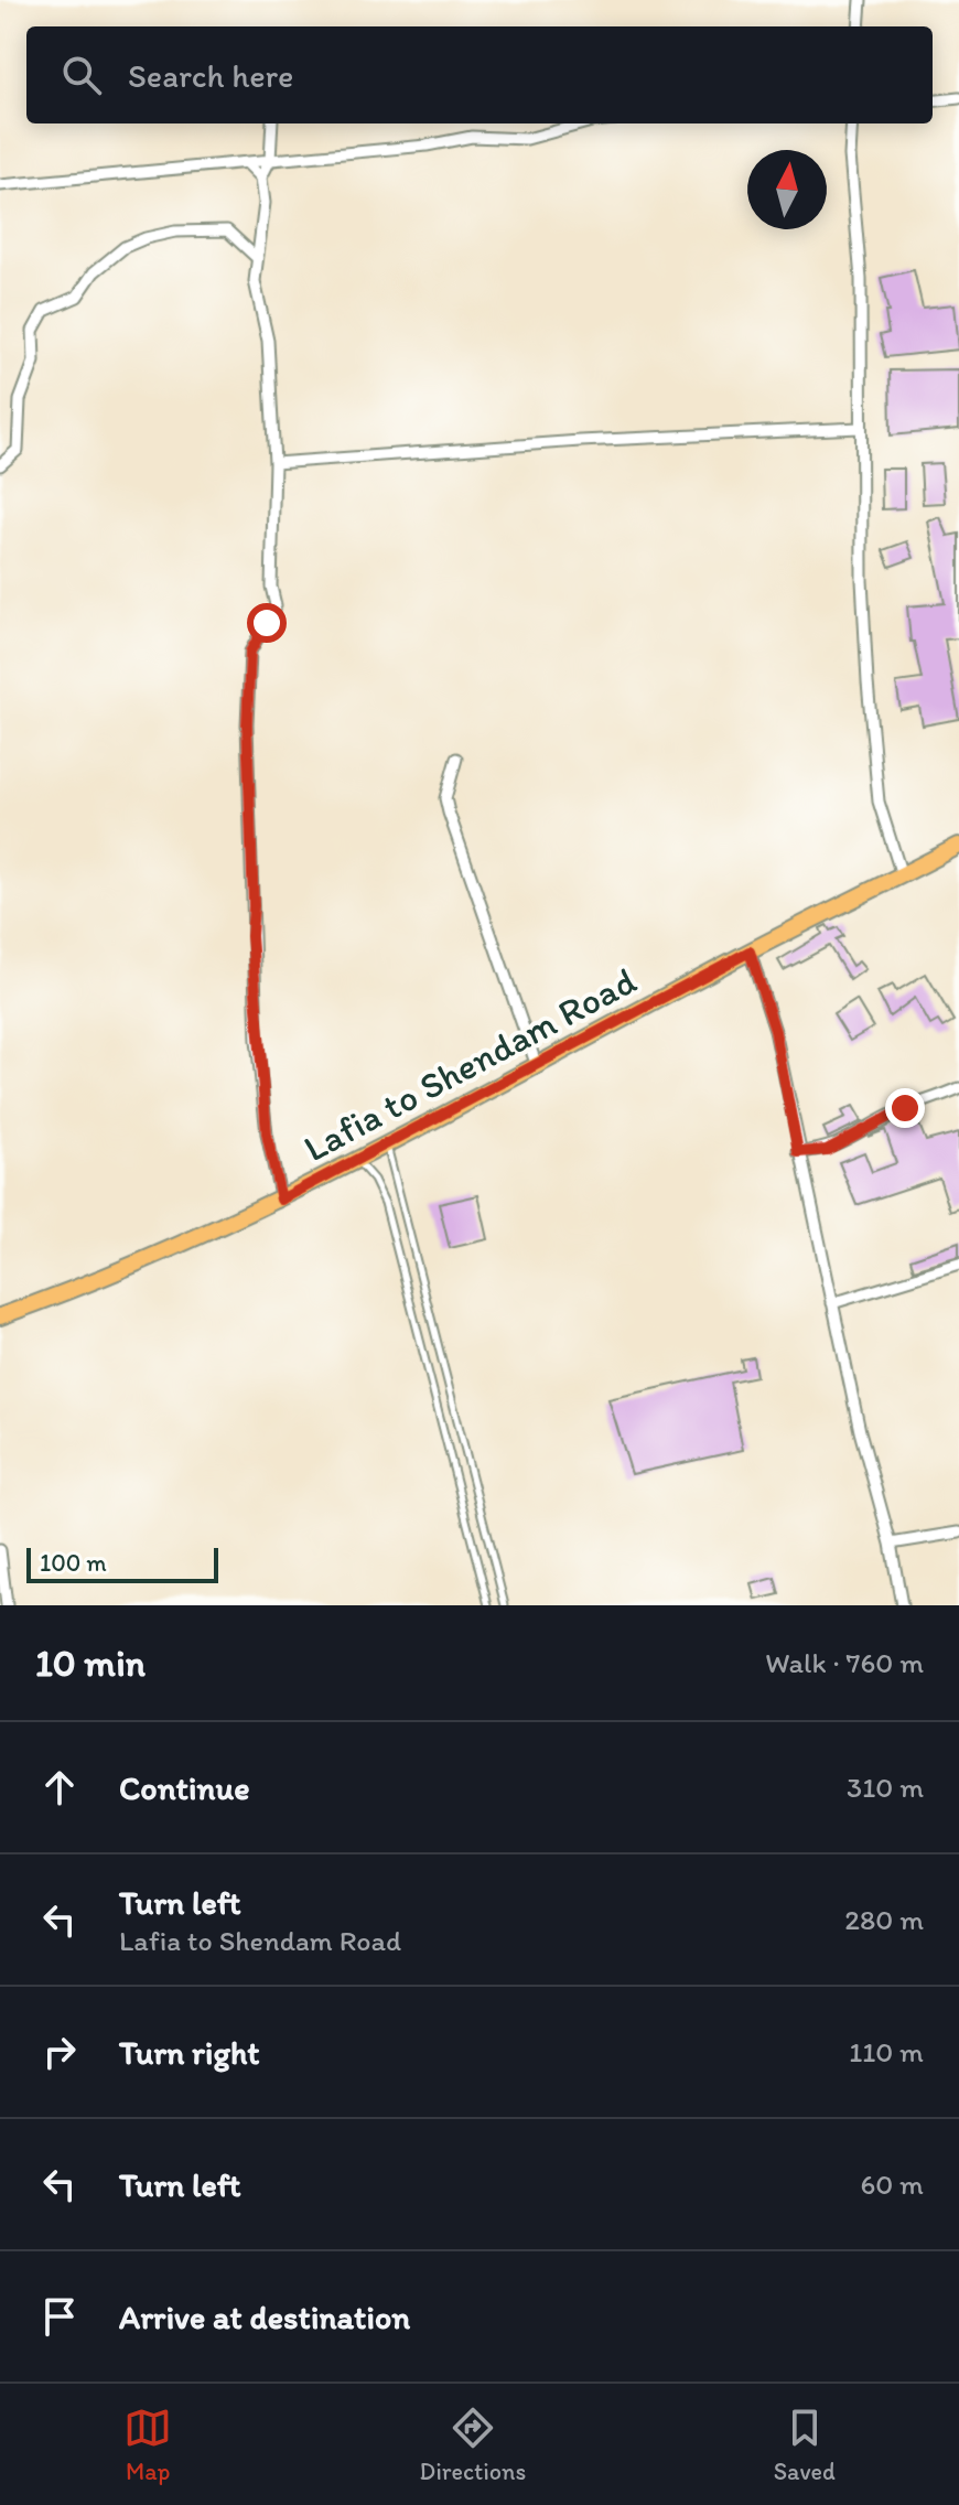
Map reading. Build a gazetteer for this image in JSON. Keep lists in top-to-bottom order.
{
  "streets": {
    "main road": ["Lafia to Shendam Road"]
  },
  "scale_bar": "100 m",
  "north": "top",
  "page": {
    "search": "Search here",
    "scale": "100 m",
    "heading": ["10 min", "Walk · 760 m"],
    "list": [
      ["Continue", "310 m"],
      ["Turn left", "Lafia to Shendam Road", "280 m"],
      ["Turn right", "110 m"],
      ["Turn left", "60 m"],
      "Arrive at destination"
    ],
    "nav": ["Map", "Directions", "Saved"]
  }
}
